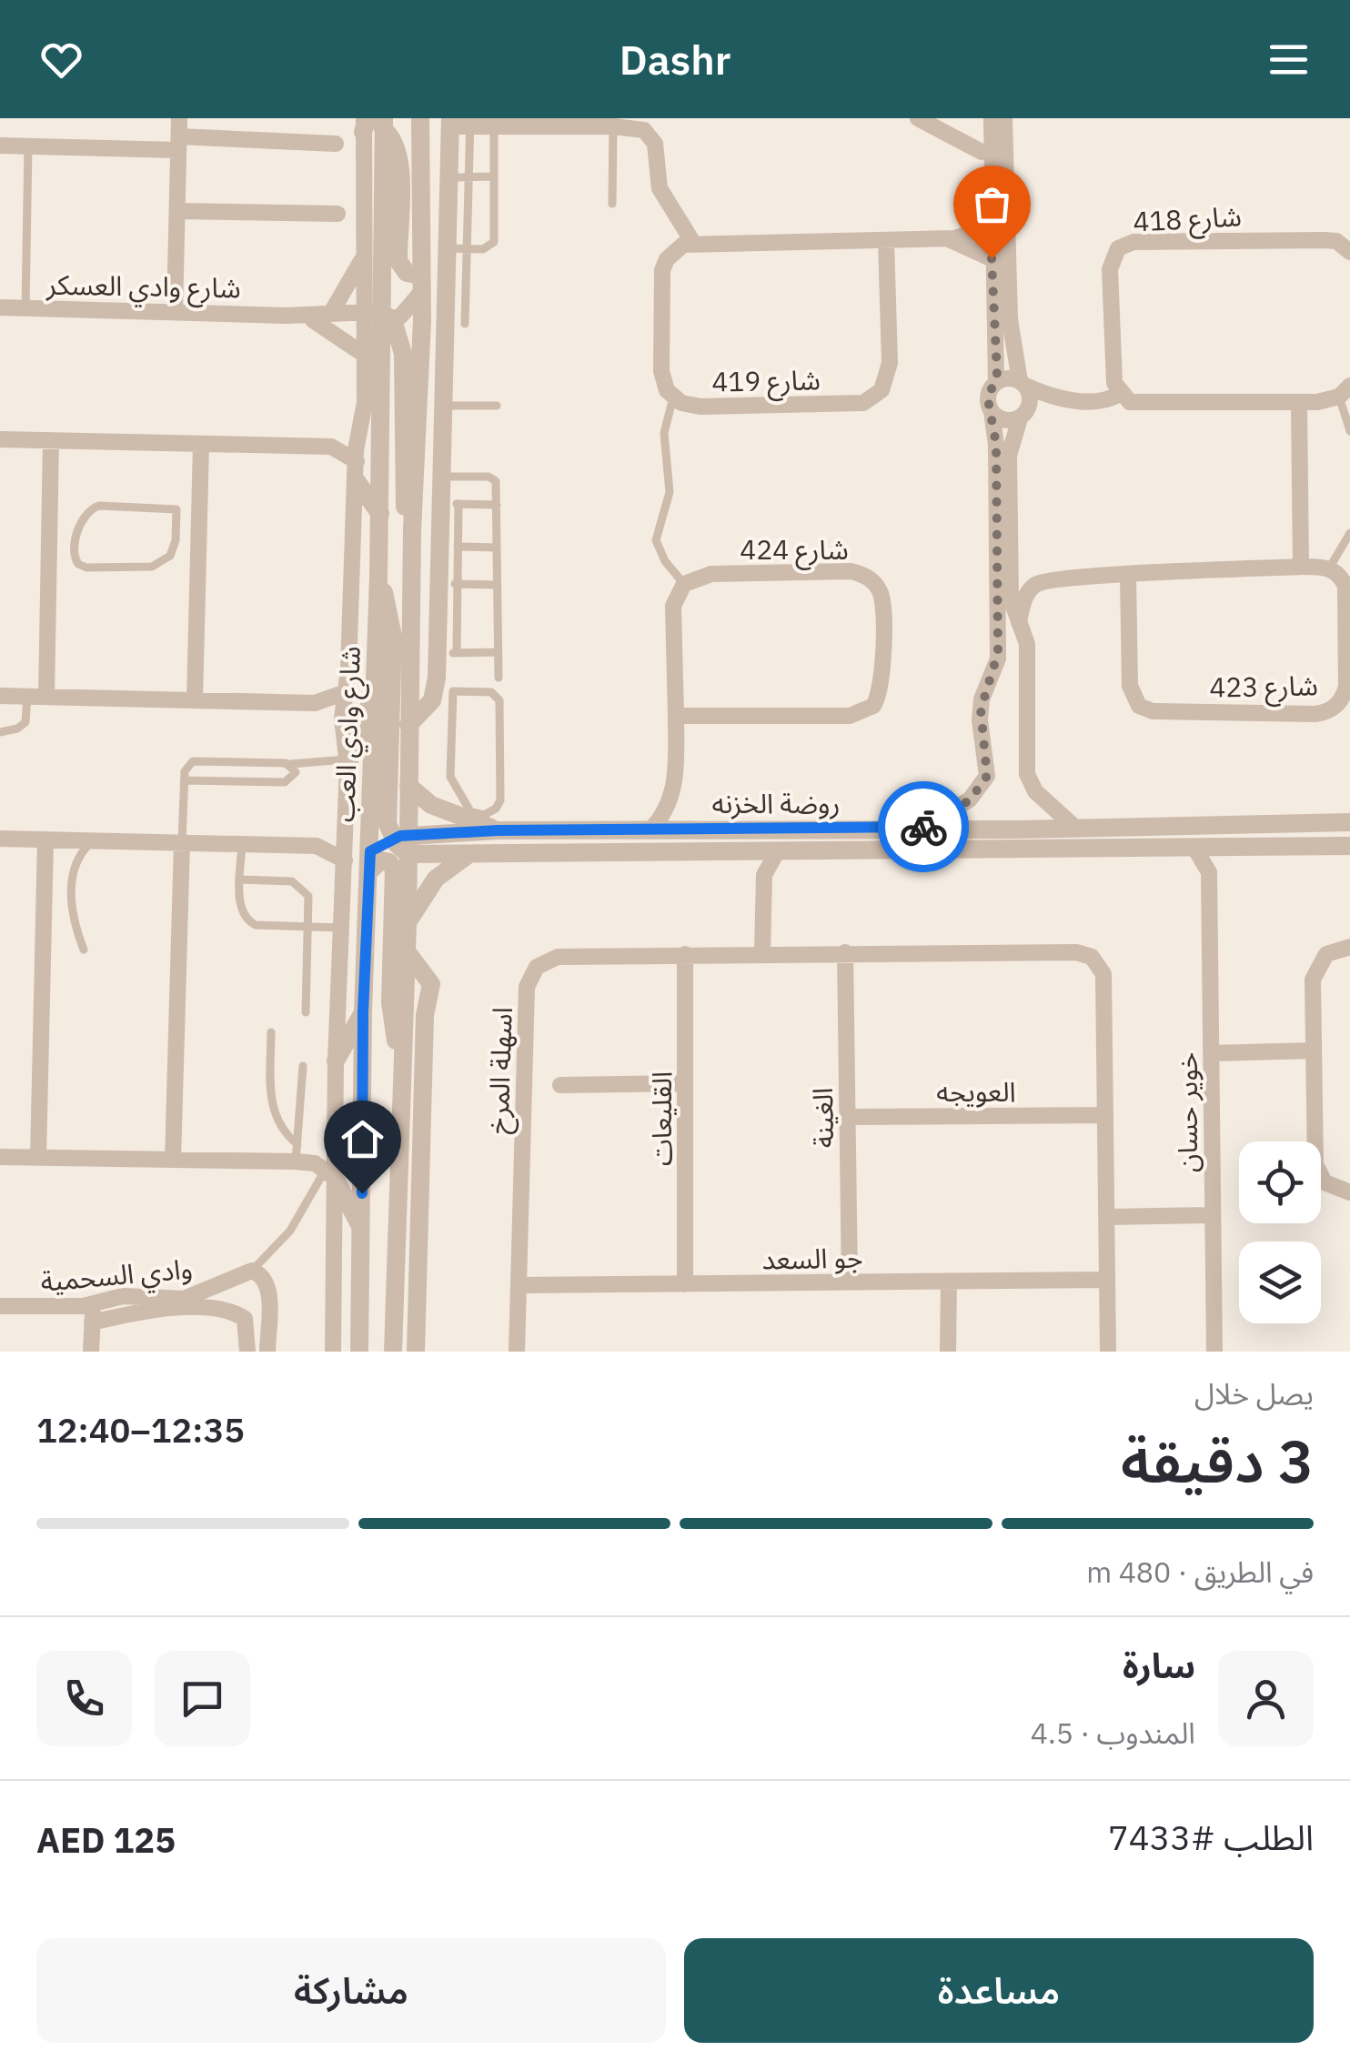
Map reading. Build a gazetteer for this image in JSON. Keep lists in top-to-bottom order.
{
  "streets": {
    "street": [
      "شارع 418",
      "شارع وادي العسكر",
      "شارع 419",
      "شارع 424",
      "شارع 423",
      "شارع وادي العب",
      "روضة الخزنه",
      "اسهلة المرخ",
      "العويجه",
      "خوير حسان",
      "الغينة",
      "القليعات",
      "جو السعد",
      "وادي السحمية"
    ]
  },
  "crossings": [
    ["شارع وادي العسكر", "شارع وادي العب"],
    ["شارع وادي العب", "روضة الخزنه"],
    ["روضة الخزنه", "خوير حسان"],
    ["اسهلة المرخ", "العويجه"],
    ["اسهلة المرخ", "الغينة"],
    ["اسهلة المرخ", "القليعات"],
    ["اسهلة المرخ", "جو السعد"],
    ["العويجه", "الغينة"],
    ["الغينة", "جو السعد"],
    ["القليعات", "جو السعد"]
  ],
  "page": {
    "header": "Dashr",
    "heading": ["3 دقيقة", "يصل خلال", "12:35–12:40"],
    "panel": [
      "سارة",
      "المندوب · 4.5",
      "الطلب #7433",
      "AED 125"
    ],
    "bar": "في الطريق · 480 m",
    "buttons": ["مساعدة", "مشاركة"]
  }
}
